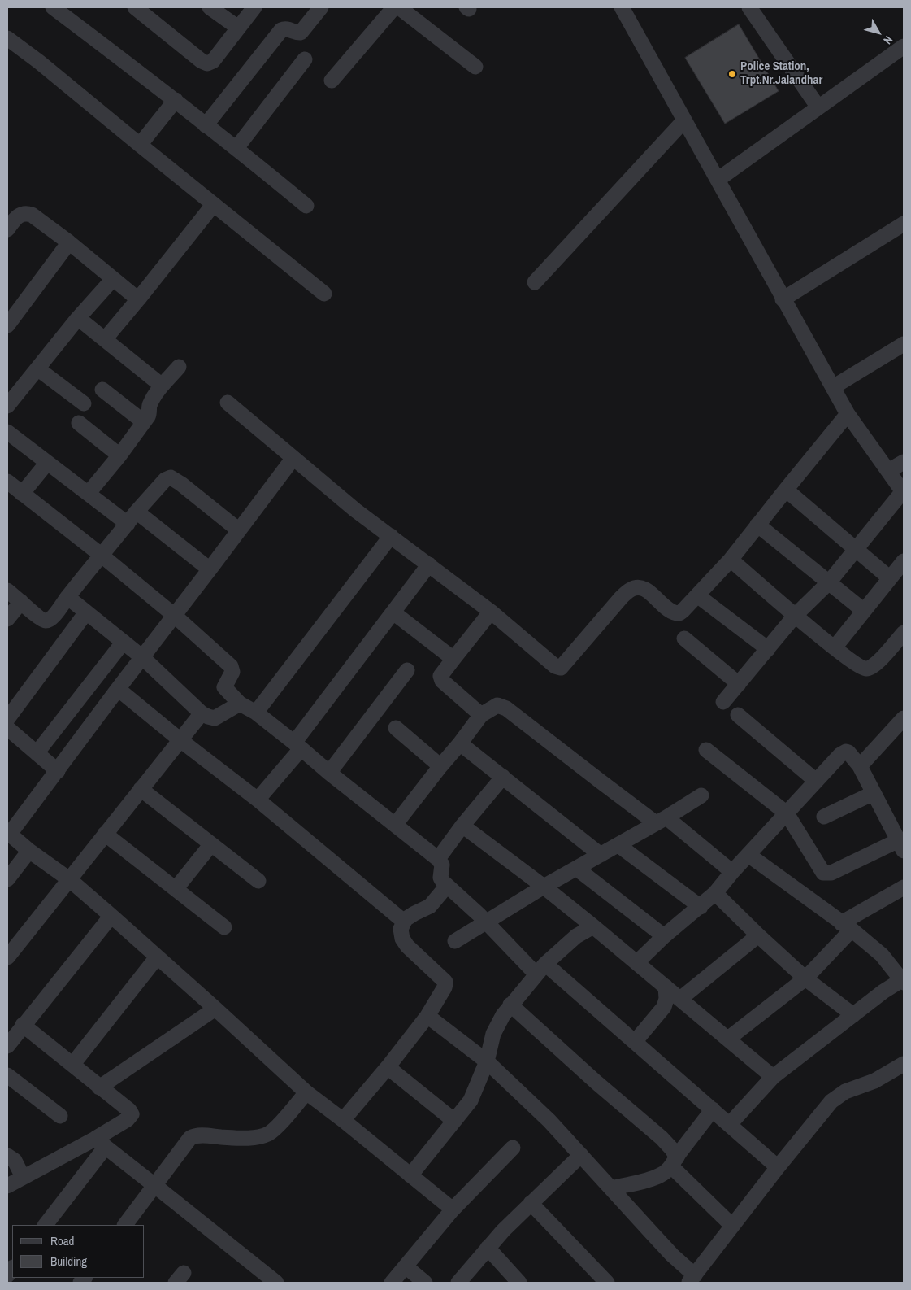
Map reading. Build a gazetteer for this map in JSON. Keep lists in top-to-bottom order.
{
  "places": ["Police Station, Trpt.Nr.Jalandhar"],
  "legend": ["Road", "Building"],
  "north": "bottom right"
}
